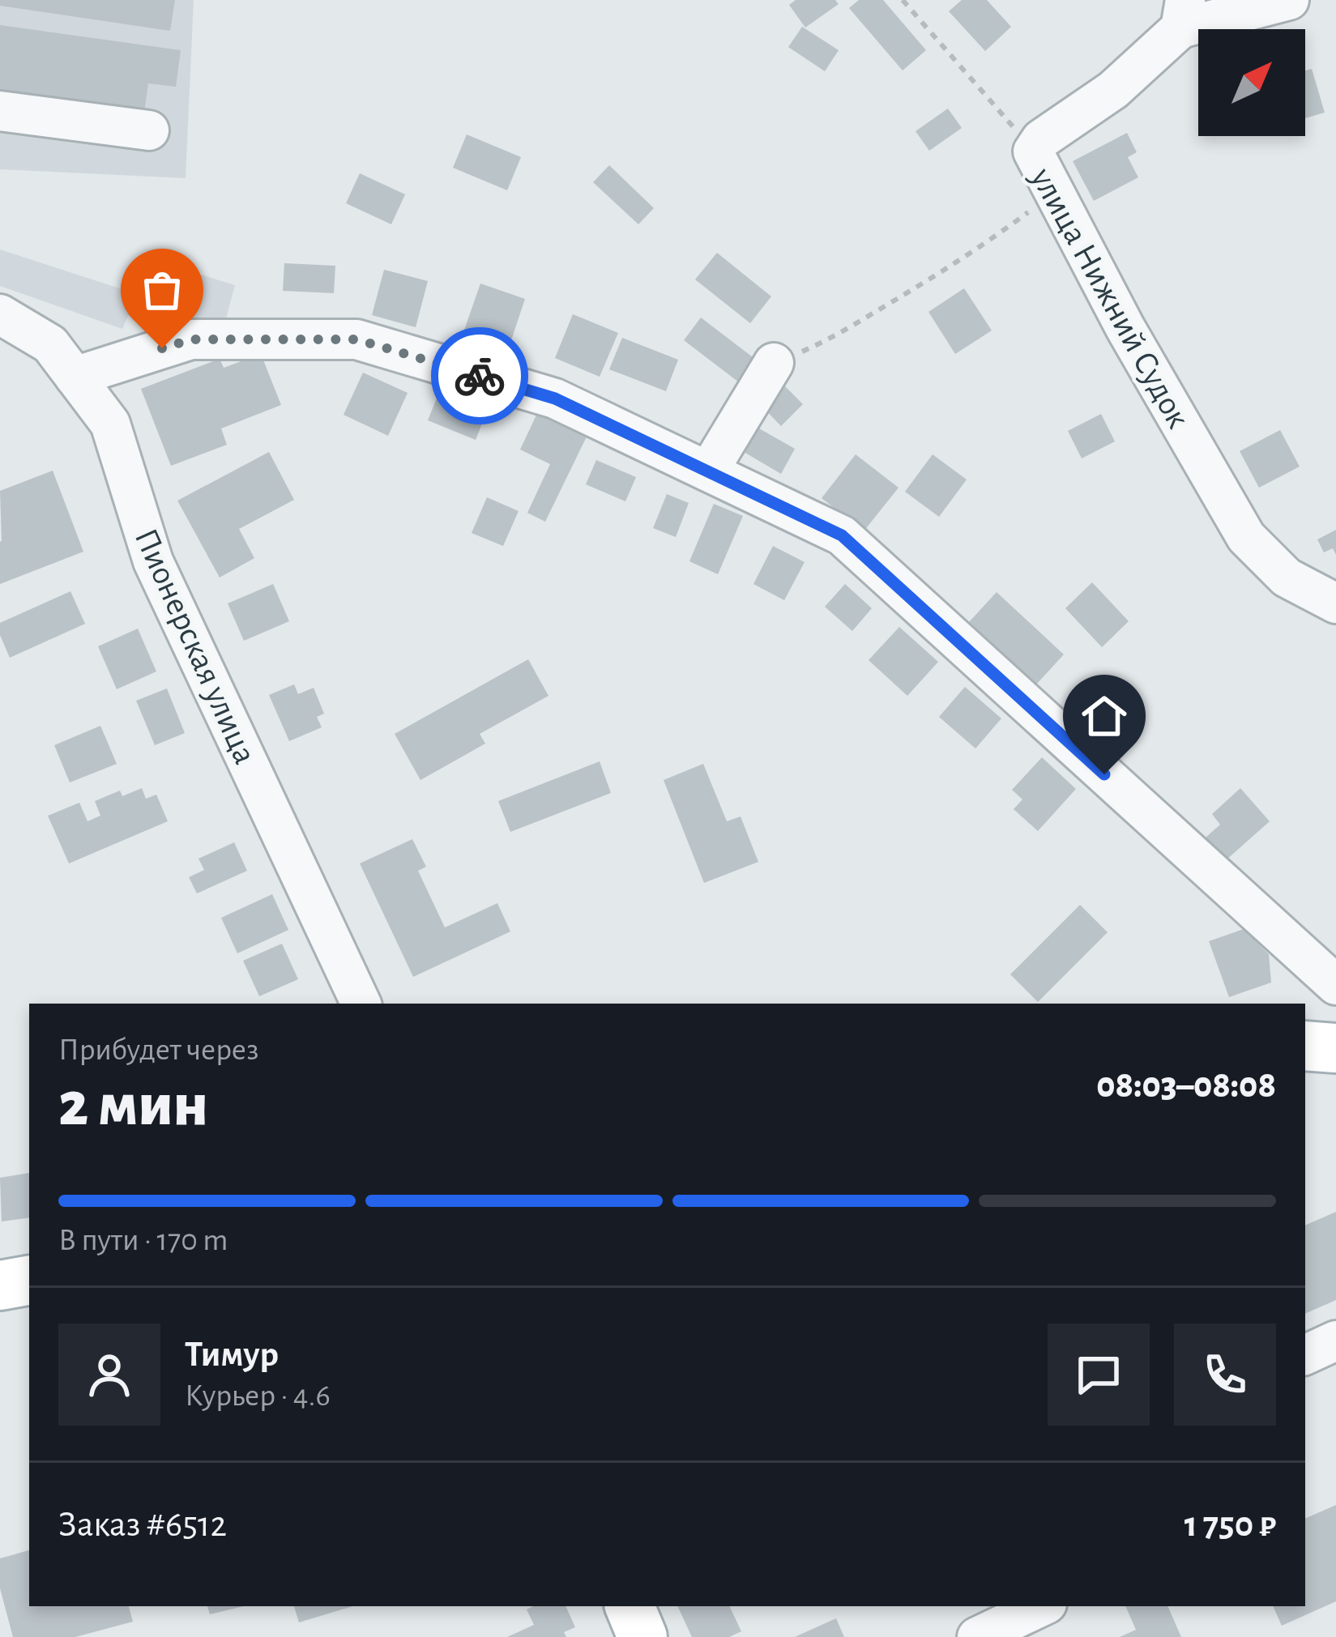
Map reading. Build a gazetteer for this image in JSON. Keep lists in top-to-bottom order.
{
  "streets": {
    "street": ["улица Нижний Судок", "Пионерская улица"]
  },
  "north": "top right",
  "page": {
    "heading": ["2 мин", "Прибудет через", "08:03–08:08"],
    "panel": [
      "Тимур",
      "Курьер · 4.6",
      "Заказ #6512",
      "1 750 ₽"
    ],
    "bar": "В пути · 170 m"
  }
}
